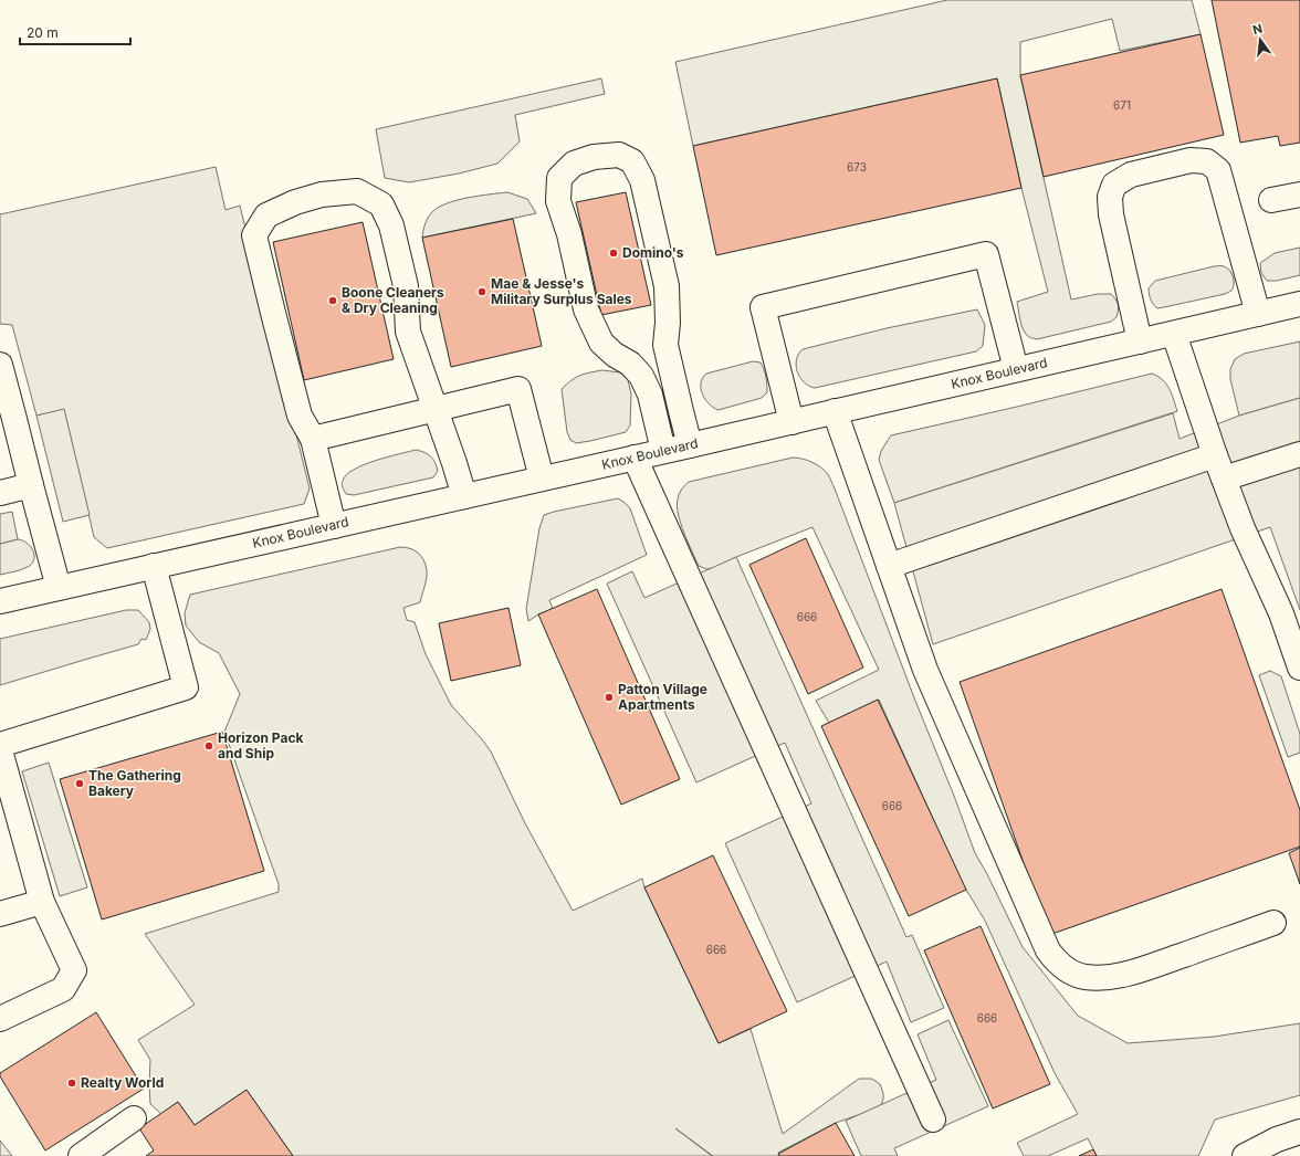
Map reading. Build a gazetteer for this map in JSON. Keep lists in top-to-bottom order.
{
  "streets": {
    "main road": ["Knox Boulevard"]
  },
  "places": [
    "Domino's",
    "Mae & Jesse's Military Surplus Sales",
    "Boone Cleaners & Dry Cleaning",
    "Patton Village Apartments",
    "Horizon Pack and Ship",
    "The Gathering Bakery",
    "Realty World"
  ],
  "house_numbers": [
    "671",
    "673",
    "666",
    "666",
    "666",
    "666"
  ],
  "scale_bar": "20 m",
  "north": "top"
}
